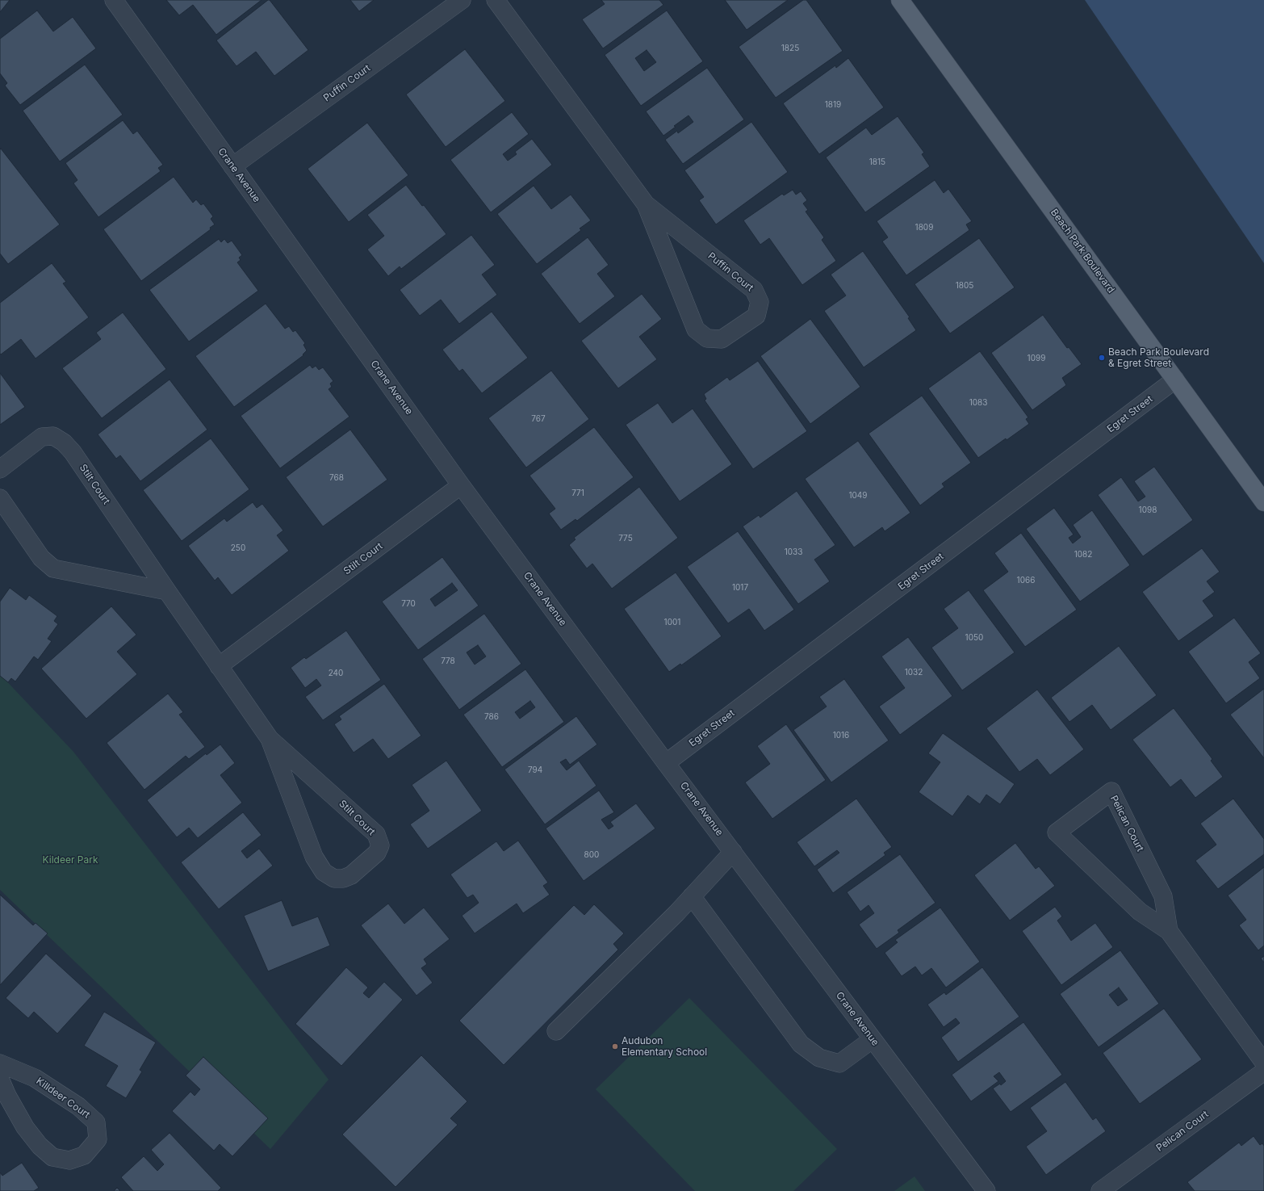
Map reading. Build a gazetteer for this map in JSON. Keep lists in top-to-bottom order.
{
  "streets": {
    "main road": ["Beach Park Boulevard"],
    "street": [
      "Puffin Court",
      "Crane Avenue",
      "Egret Street",
      "Stilt Court",
      "Pelican Court",
      "Killdeer Court"
    ]
  },
  "crossings": [
    ["Puffin Court", "Crane Avenue"],
    ["Crane Avenue", "Egret Street"],
    ["Crane Avenue", "Stilt Court"],
    ["Beach Park Boulevard", "Egret Street"]
  ],
  "parks": ["Kildeer Park"],
  "places": ["Beach Park Boulevard & Egret Street", "Audubon Elementary School"],
  "house_numbers": [
    "1825",
    "1819",
    "1815",
    "1809",
    "1805",
    "1099",
    "1083",
    "767",
    "768",
    "771",
    "1049",
    "1098",
    "775",
    "250",
    "1033",
    "1082",
    "1066",
    "1017",
    "770",
    "1001",
    "1050",
    "778",
    "1032",
    "240",
    "786",
    "1016",
    "794",
    "800"
  ]
}
